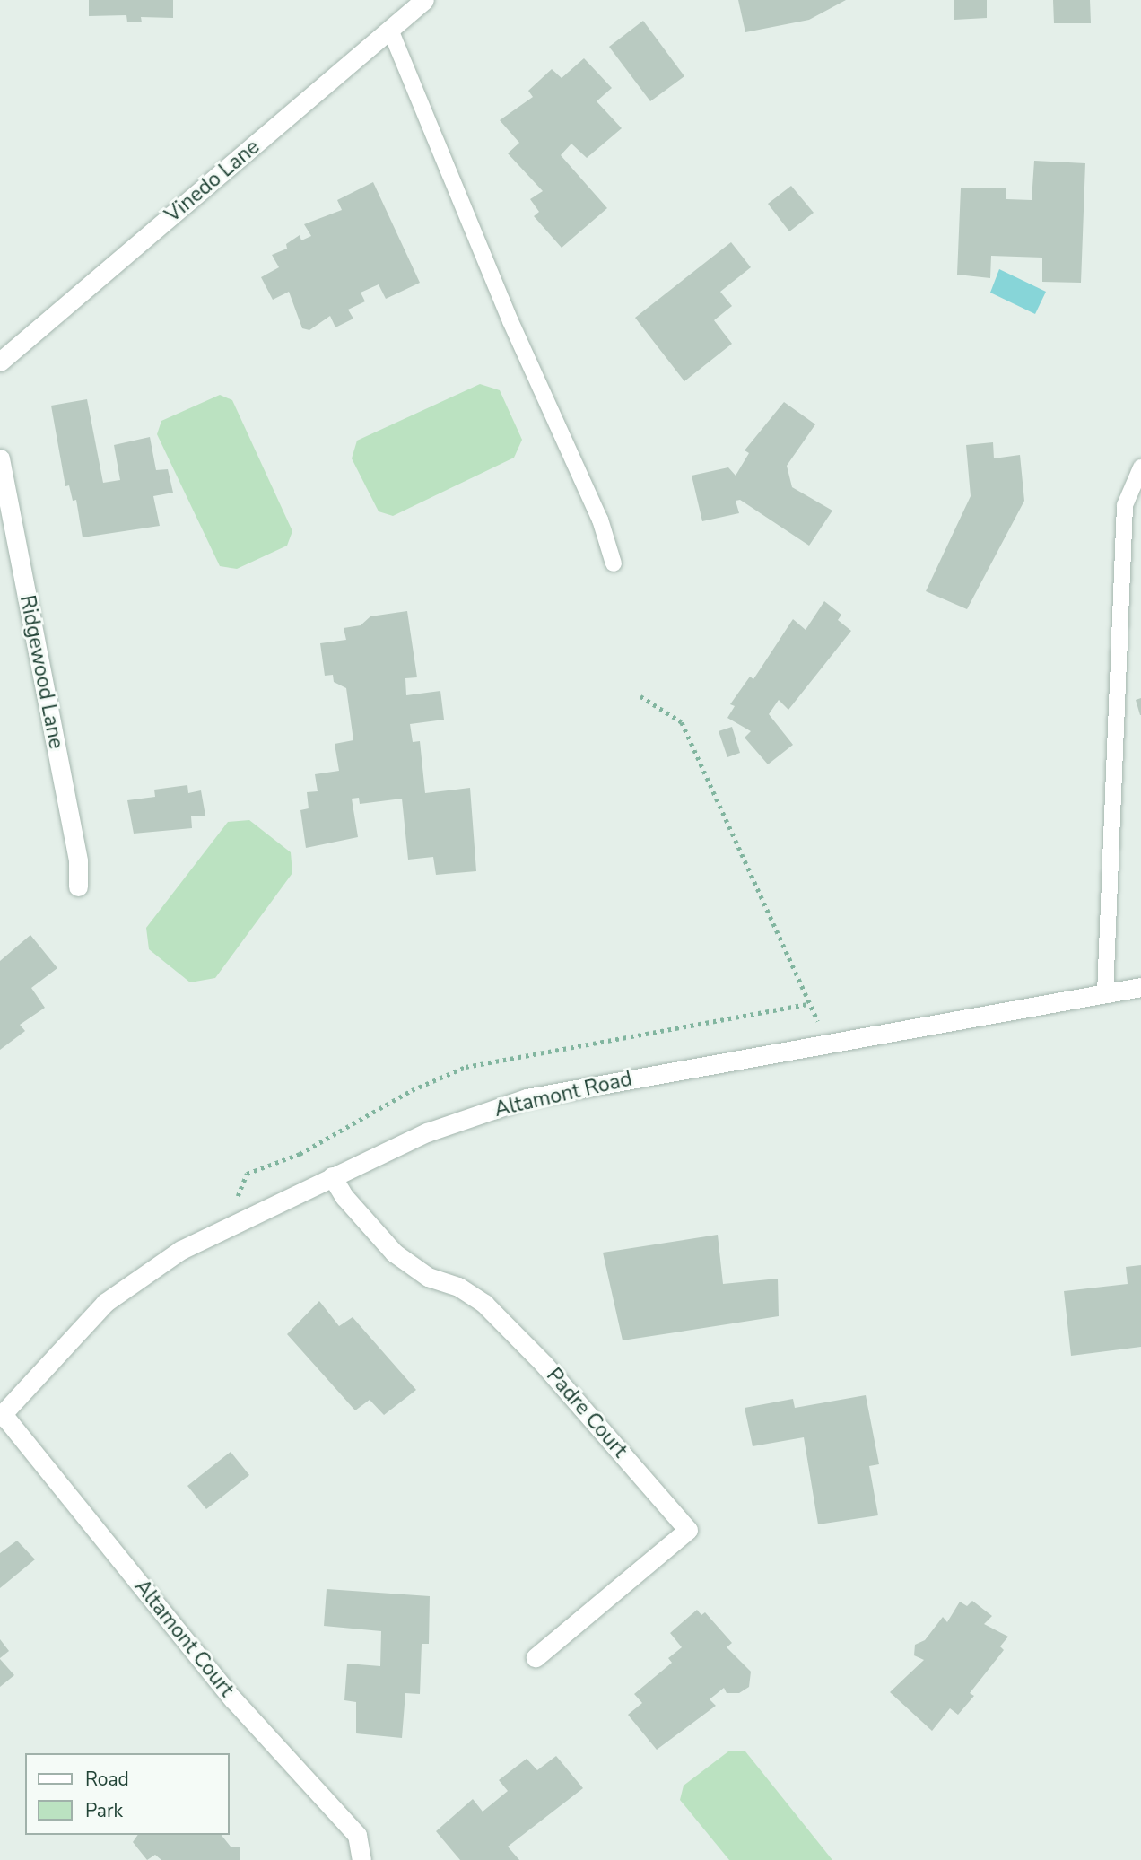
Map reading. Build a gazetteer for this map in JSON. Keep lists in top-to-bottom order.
{
  "streets": {
    "street": [
      "Vinedo Lane",
      "Ridgewood Lane",
      "Altamont Road",
      "Padre Court",
      "Altamont Court"
    ]
  },
  "crossings": [
    ["Altamont Road", "Padre Court"],
    ["Altamont Road", "Altamont Court"]
  ],
  "legend": ["Road", "Park"]
}
